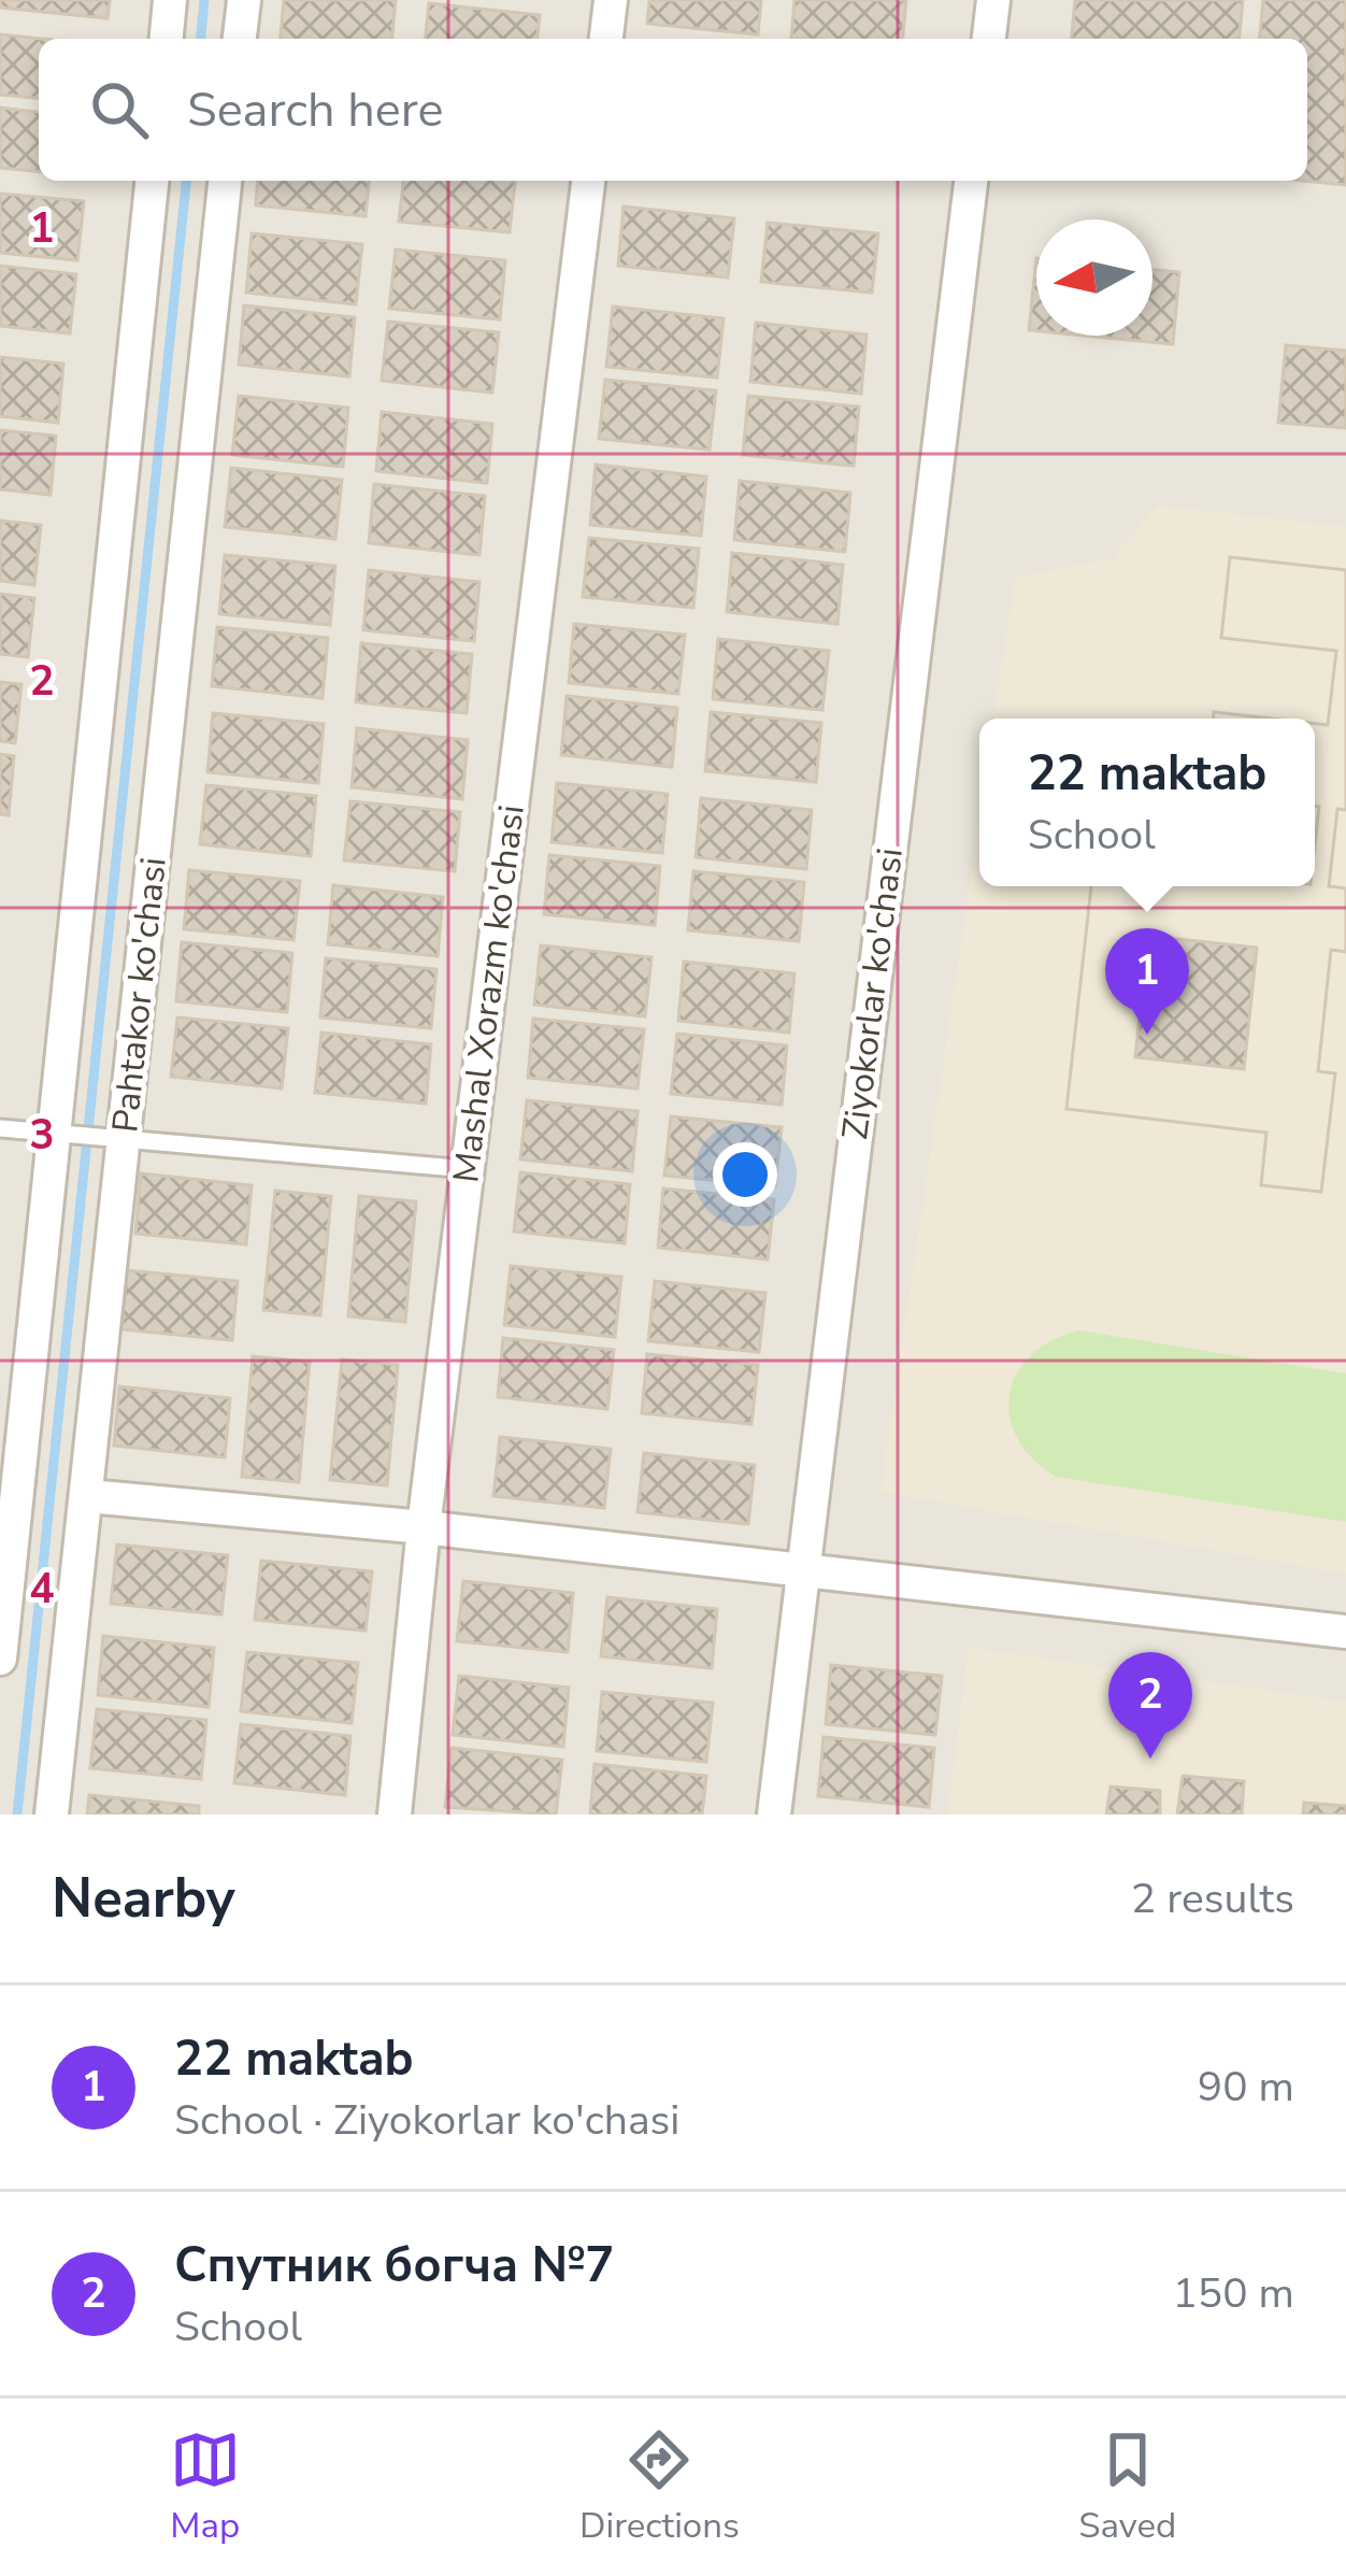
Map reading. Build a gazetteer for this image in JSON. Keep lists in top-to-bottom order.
{
  "streets": {
    "street": ["Mashal Xorazm ko'chasi", "Ziyokorlar ko'chasi", "Pahtakor ko'chasi"]
  },
  "north": "left",
  "page": {
    "search": "Search here",
    "popup": ["22 maktab", "School"],
    "pins": ["1", "2"],
    "heading": ["Nearby", "2 results"],
    "list": [
      {
        "mark": "1",
        "name": "22 maktab",
        "note": "School · Ziyokorlar ko'chasi",
        "value": "90 m"
      },
      {
        "mark": "2",
        "name": "Спутник богча №7",
        "note": "School",
        "value": "150 m"
      }
    ],
    "nav": ["Map", "Directions", "Saved"]
  },
  "grid": {
    "rows": [
      "1",
      "2",
      "3",
      "4"
    ]
  }
}
